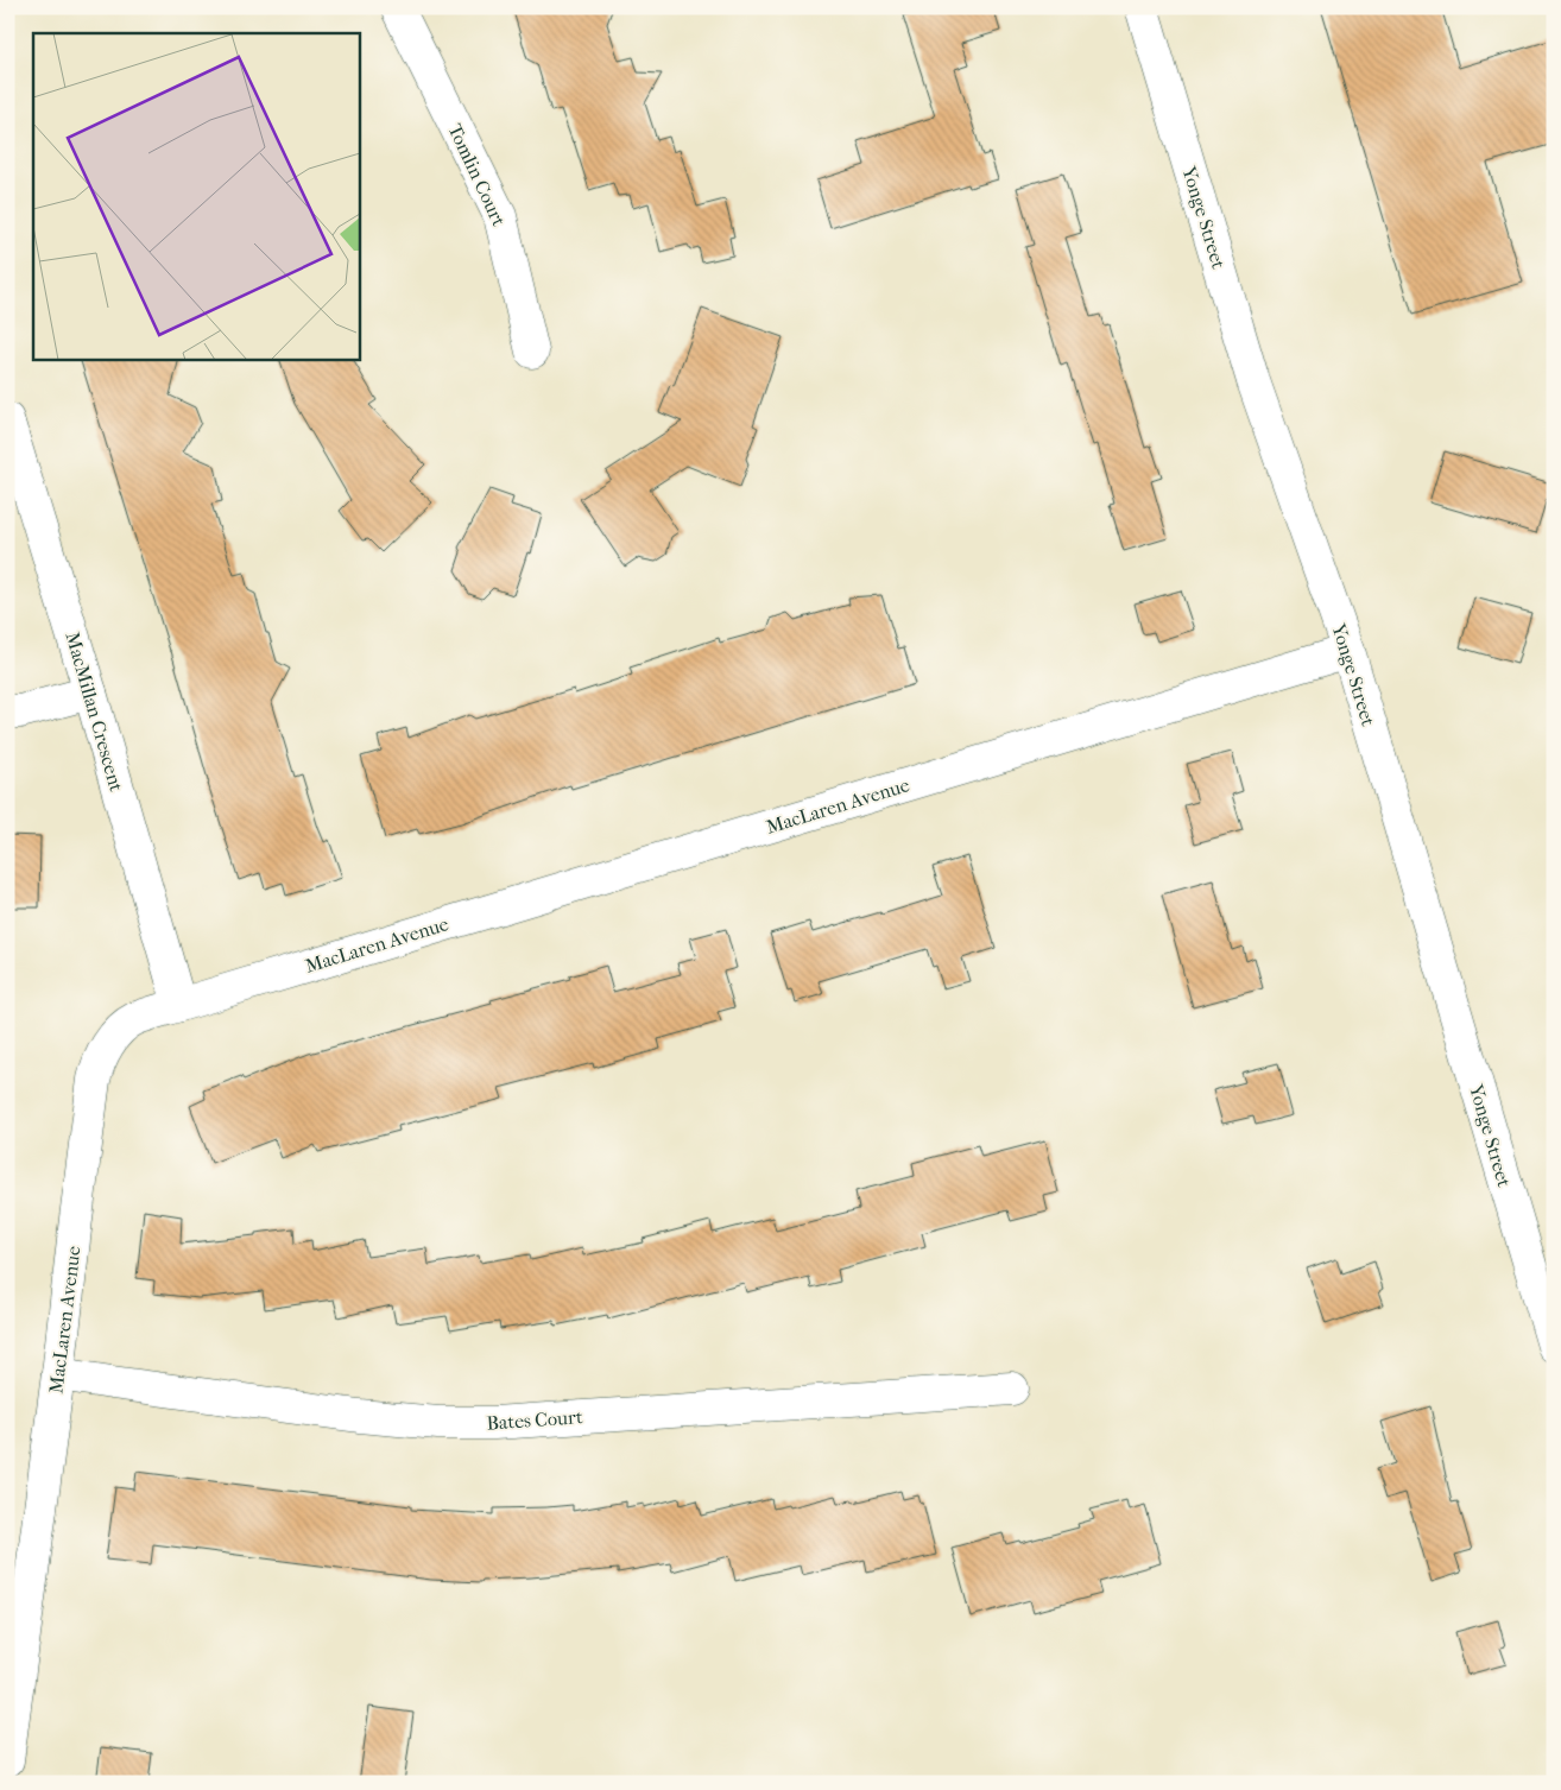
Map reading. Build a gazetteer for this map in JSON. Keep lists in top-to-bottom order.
{
  "streets": {
    "street": [
      "Tomlin Court",
      "Yonge Street",
      "MacMillan Crescent",
      "MacLaren Avenue",
      "Bates Court"
    ]
  },
  "crossings": [
    ["Yonge Street", "MacLaren Avenue"],
    ["MacMillan Crescent", "MacLaren Avenue"],
    ["MacLaren Avenue", "Bates Court"]
  ]
}
